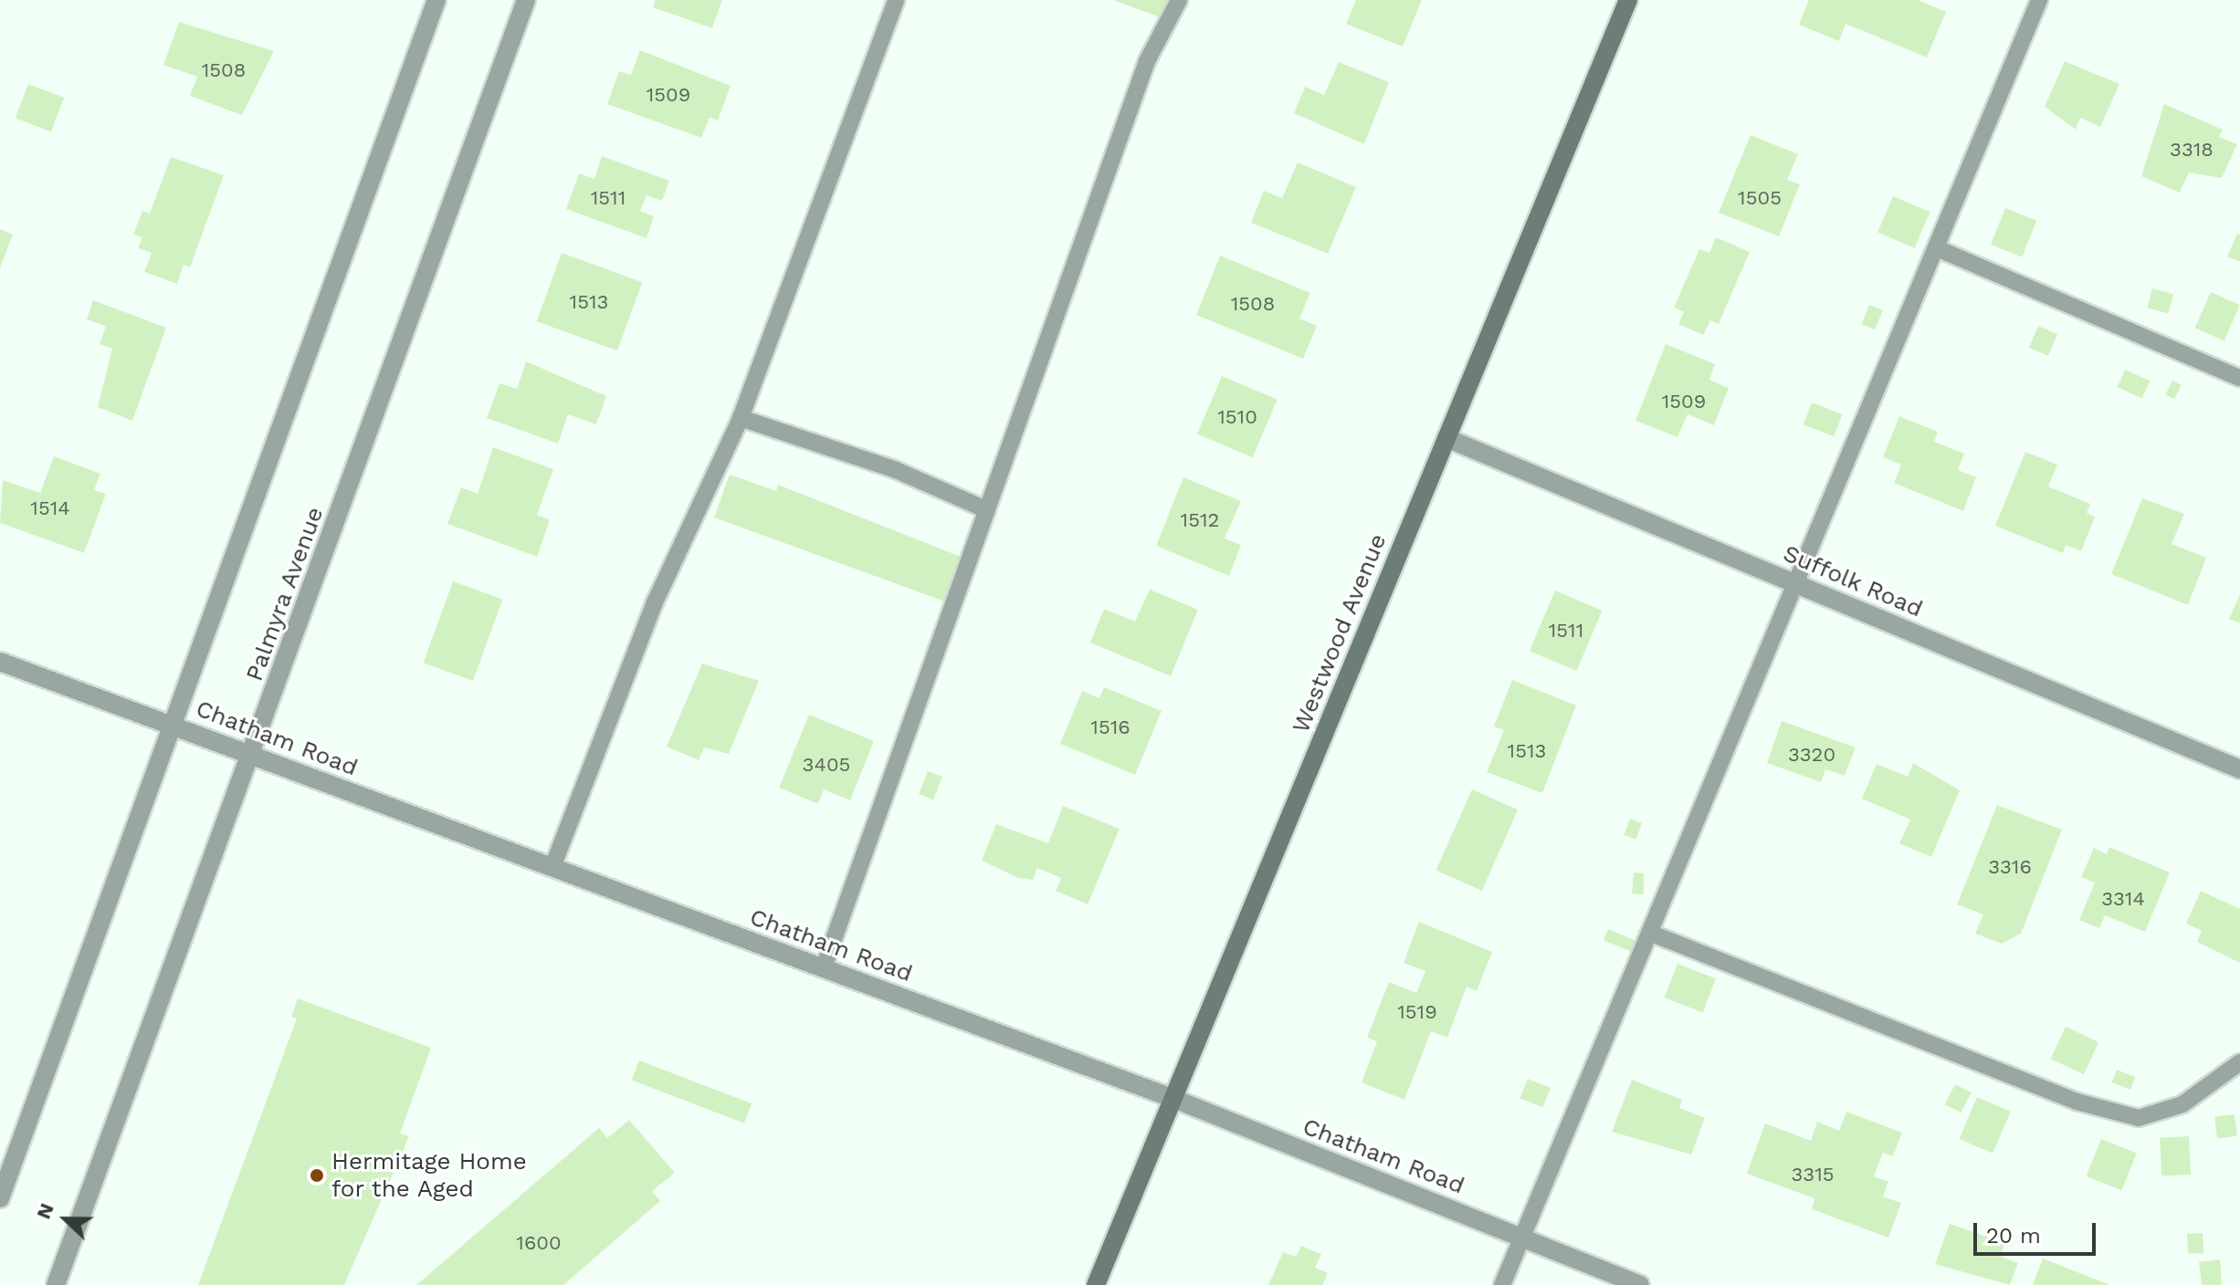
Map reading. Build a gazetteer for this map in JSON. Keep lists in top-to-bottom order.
{
  "streets": {
    "street": [
      "Suffolk Road",
      "Palmyra Avenue",
      "Westwood Avenue",
      "Chatham Road"
    ]
  },
  "crossings": [
    ["Suffolk Road", "Westwood Avenue"],
    ["Palmyra Avenue", "Chatham Road"],
    ["Westwood Avenue", "Chatham Road"]
  ],
  "places": ["Hermitage Home for the Aged"],
  "house_numbers": [
    "1508",
    "1509",
    "3318",
    "1511",
    "1505",
    "1513",
    "1508",
    "1509",
    "1510",
    "1514",
    "1512",
    "1511",
    "1516",
    "1513",
    "3320",
    "3405",
    "3316",
    "3314",
    "1519",
    "3315",
    "1600"
  ],
  "scale_bar": "20 m",
  "north": "left"
}
